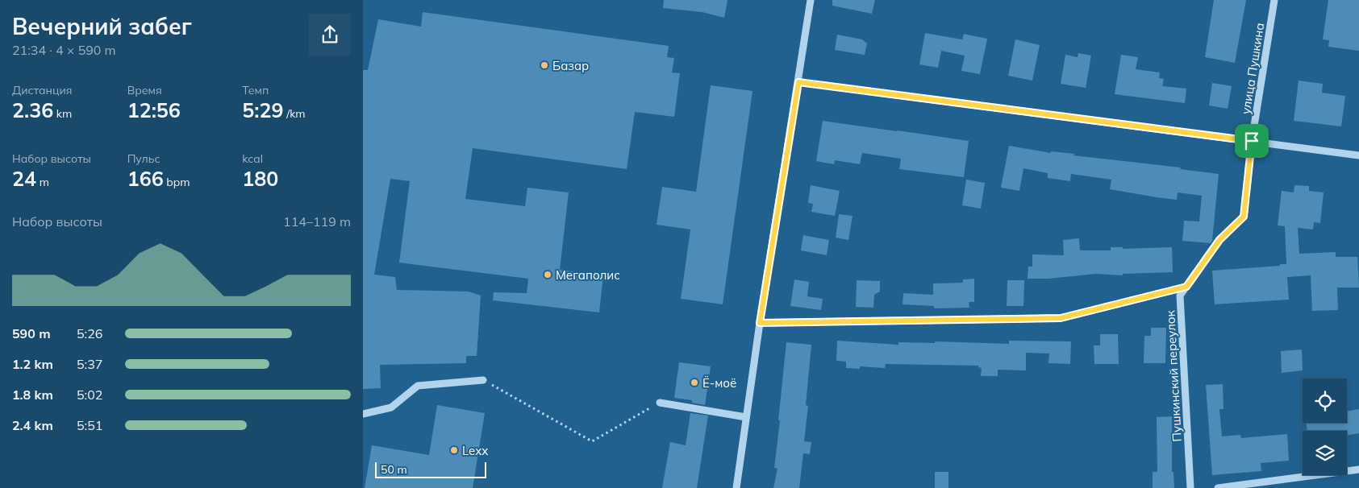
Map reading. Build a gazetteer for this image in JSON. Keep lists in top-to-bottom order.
{
  "streets": {
    "street": ["улица Пушкина", "Пушкинский переулок"]
  },
  "crossings": [
    ["улица Пушкина", "Пушкинский переулок"]
  ],
  "places": [
    "Базар",
    "Мегаполис",
    "Ё-моё",
    "Lexx"
  ],
  "scale_bar": "50 m",
  "page": {
    "heading": ["Вечерний забег", "21:34 · 4 × 590 m"],
    "stats": [
      ["Дистанция", "2.36 km"],
      ["Время", "12:56"],
      ["Темп", "5:29 /km"],
      ["Набор высоты", "24 m"],
      ["Пульс", "166 bpm"],
      ["kcal", "180"]
    ],
    "chart": ["Набор высоты", "114–119 m"],
    "list": [
      {
        "name": "590 m",
        "note": "5:26"
      },
      {
        "name": "1.2 km",
        "note": "5:37"
      },
      {
        "name": "1.8 km",
        "note": "5:02"
      },
      {
        "name": "2.4 km",
        "note": "5:51"
      }
    ],
    "scale": "50 m"
  }
}
